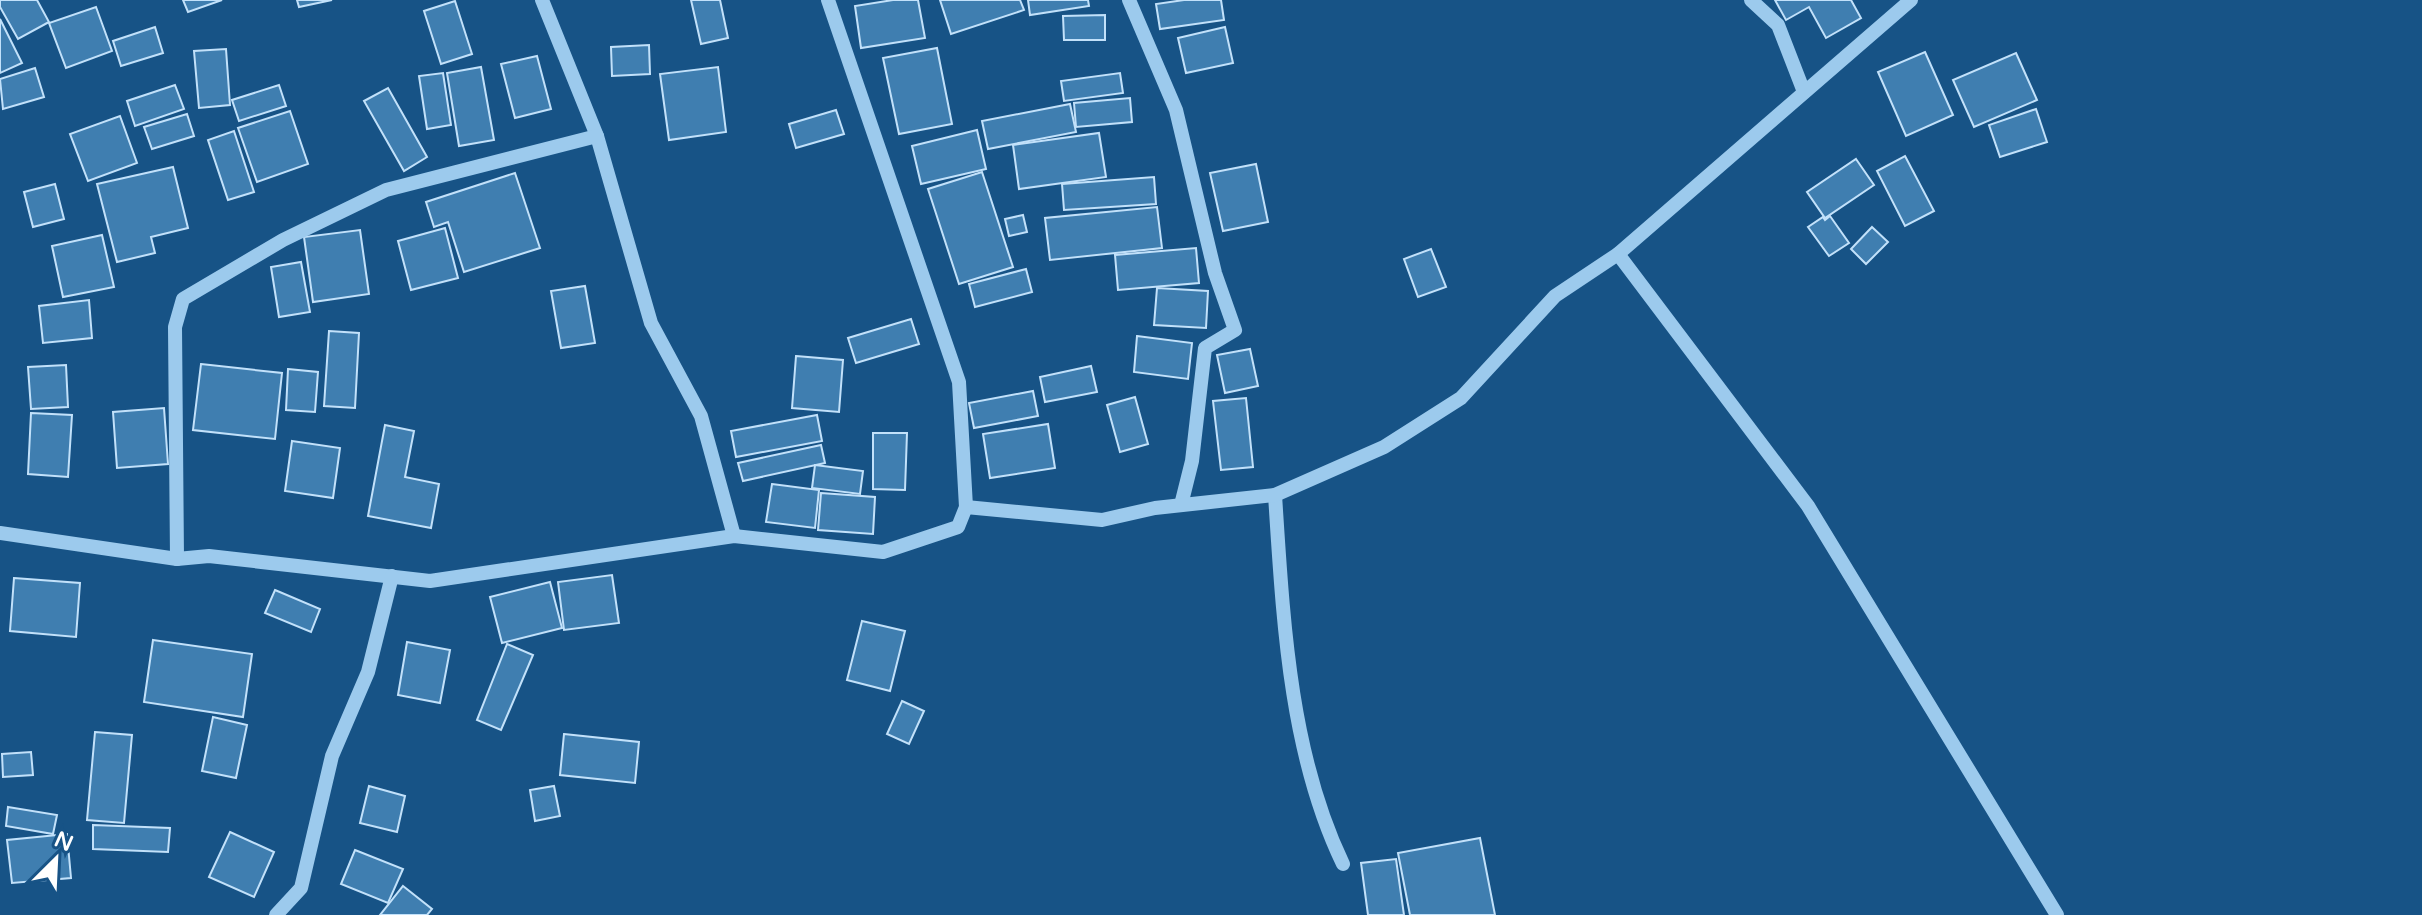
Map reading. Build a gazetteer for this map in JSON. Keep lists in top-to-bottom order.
{
  "north": "top right"
}
